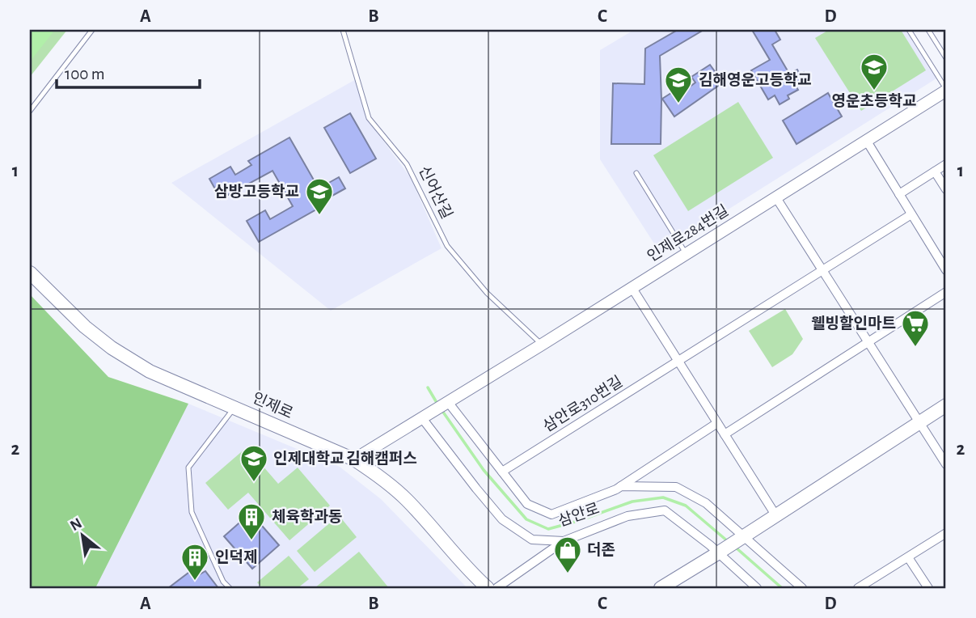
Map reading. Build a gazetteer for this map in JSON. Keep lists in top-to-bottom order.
{
  "streets": {
    "main road": ["인제로"],
    "street": ["인제로284번길", "삼안로310번길", "삼안로"],
    "lane": ["신어산길"]
  },
  "crossings": [
    ["신어산길", "인제로284번길"],
    ["인제로284번길", "삼안로"],
    ["삼안로310번길", "삼안로"]
  ],
  "places": {
    "school or university": [
      "영운초등학교",
      "김해영운고등학교",
      "삼방고등학교",
      "인제대학교 김해캠퍼스"
    ],
    "supermarket": ["웰빙할인마트"],
    "building": ["체육학과동", "인덕제"],
    "shop": ["더존"]
  },
  "scale_bar": "100 m",
  "north": "top left",
  "grid": {
    "columns": [
      "A",
      "B",
      "C",
      "D"
    ],
    "rows": ["1", "2"]
  }
}
